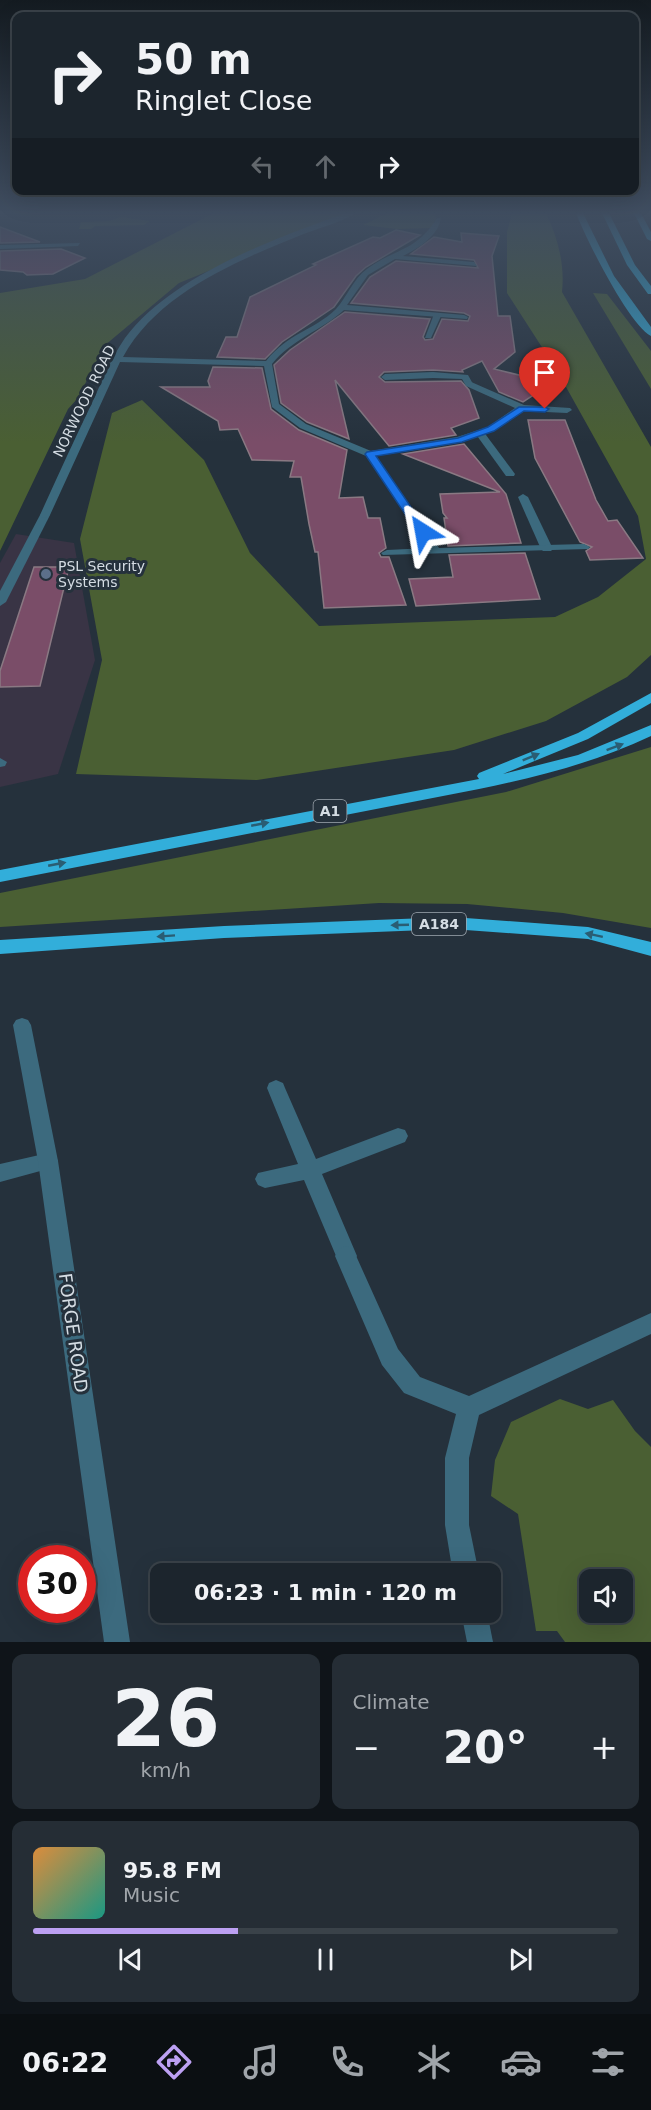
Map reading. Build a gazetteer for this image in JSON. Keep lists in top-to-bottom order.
{
  "streets": {
    "highway": ["A1", "A184"],
    "street": ["NORWOOD ROAD", "FORGE ROAD"]
  },
  "places": ["PSL Security Systems"],
  "page": {
    "turn": ["50 m", "Ringlet Close"],
    "limit": "30",
    "trip": "06:23 · 1 min · 120 m",
    "tile": [
      ["26", "km/h"],
      "Climate"
    ],
    "heat": ["−", "20°", "+"],
    "song": ["95.8 FM", "Music"],
    "tabs": "06:22"
  }
}
